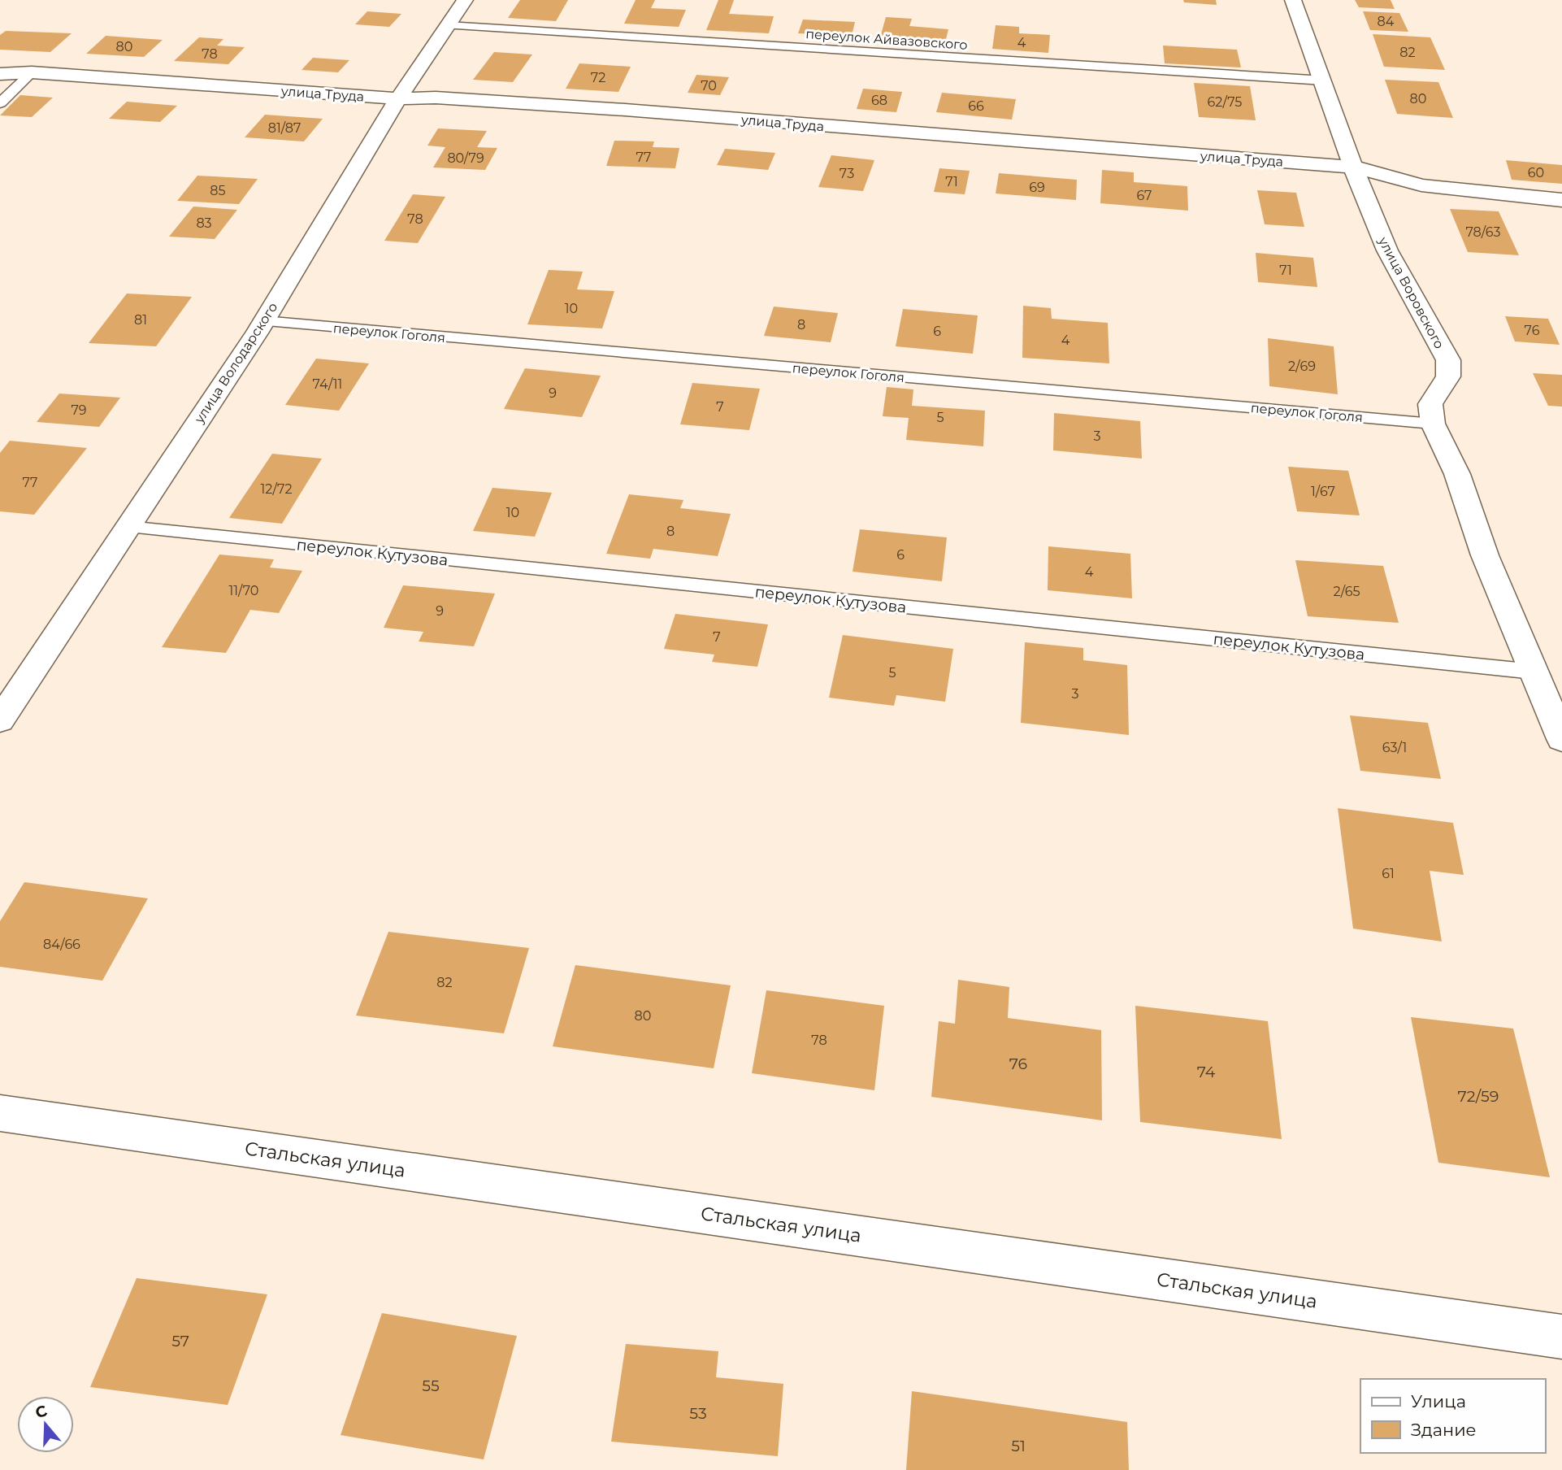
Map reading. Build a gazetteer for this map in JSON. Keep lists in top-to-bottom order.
{
  "streets": {
    "street": [
      "улица Труда",
      "улица Воровского",
      "улица Володарского",
      "Стальская улица"
    ],
    "lane": ["переулок Айвазовского", "переулок Гоголя", "переулок Кутузова"]
  },
  "crossings": [
    ["переулок Айвазовского", "улица Воровского"],
    ["переулок Айвазовского", "улица Володарского"],
    ["улица Труда", "улица Воровского"],
    ["улица Труда", "улица Володарского"],
    ["улица Воровского", "переулок Гоголя"],
    ["переулок Гоголя", "улица Володарского"],
    ["улица Володарского", "переулок Кутузова"]
  ],
  "house_numbers": [
    "84",
    "4",
    "80",
    "82",
    "78",
    "72",
    "70",
    "80",
    "68",
    "62/75",
    "66",
    "81/87",
    "77",
    "80/79",
    "60",
    "73",
    "71",
    "69",
    "85",
    "67",
    "78",
    "83",
    "78/63",
    "71",
    "10",
    "81",
    "8",
    "76",
    "6",
    "4",
    "2/69",
    "74/11",
    "9",
    "7",
    "79",
    "5",
    "3",
    "77",
    "12/72",
    "1/67",
    "10",
    "8",
    "6",
    "4",
    "11/70",
    "2/65",
    "9",
    "7",
    "5",
    "3",
    "63/1",
    "61",
    "84/66",
    "82",
    "80",
    "78",
    "76",
    "74",
    "72/59",
    "57",
    "55",
    "53",
    "51"
  ],
  "legend": ["Улица", "Здание"],
  "north": "top"
}
